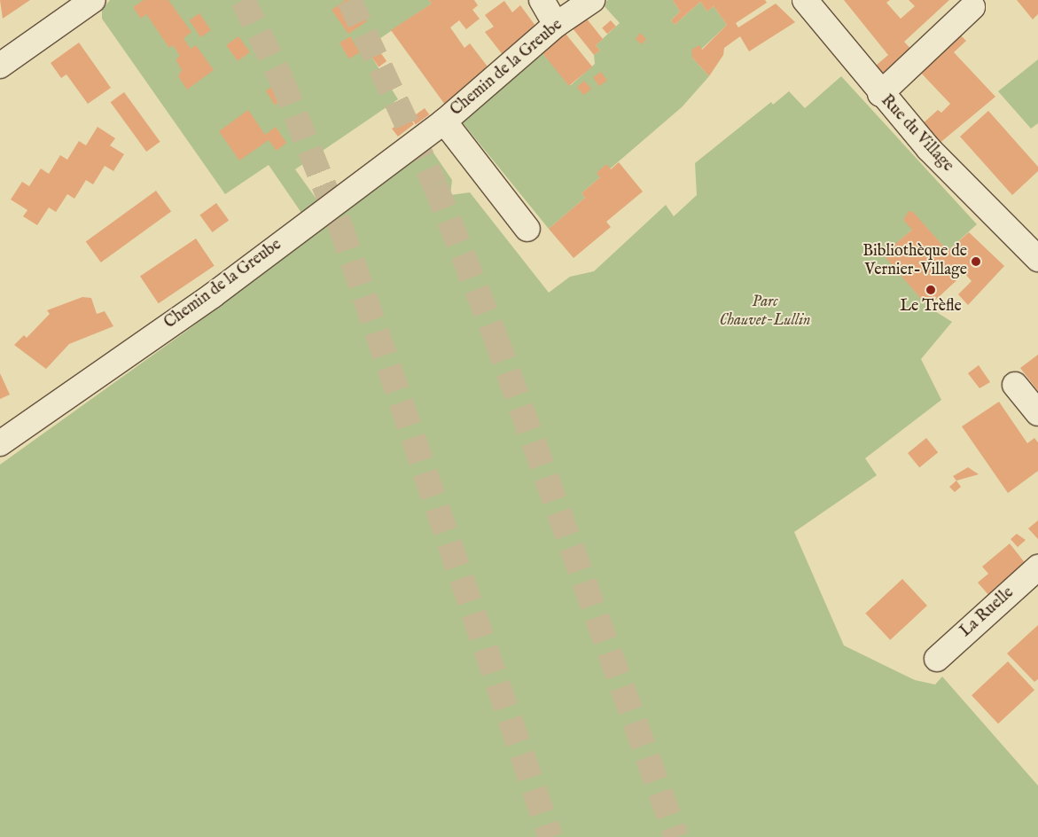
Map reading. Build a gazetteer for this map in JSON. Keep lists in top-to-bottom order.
{
  "streets": {
    "street": ["Chemin de la Greube", "Rue du Village", "La Ruelle"]
  },
  "parks": ["Parc Chauvet-Lullin"],
  "places": ["Bibliothèque de Vernier-Village", "Le Trèfle"]
}
